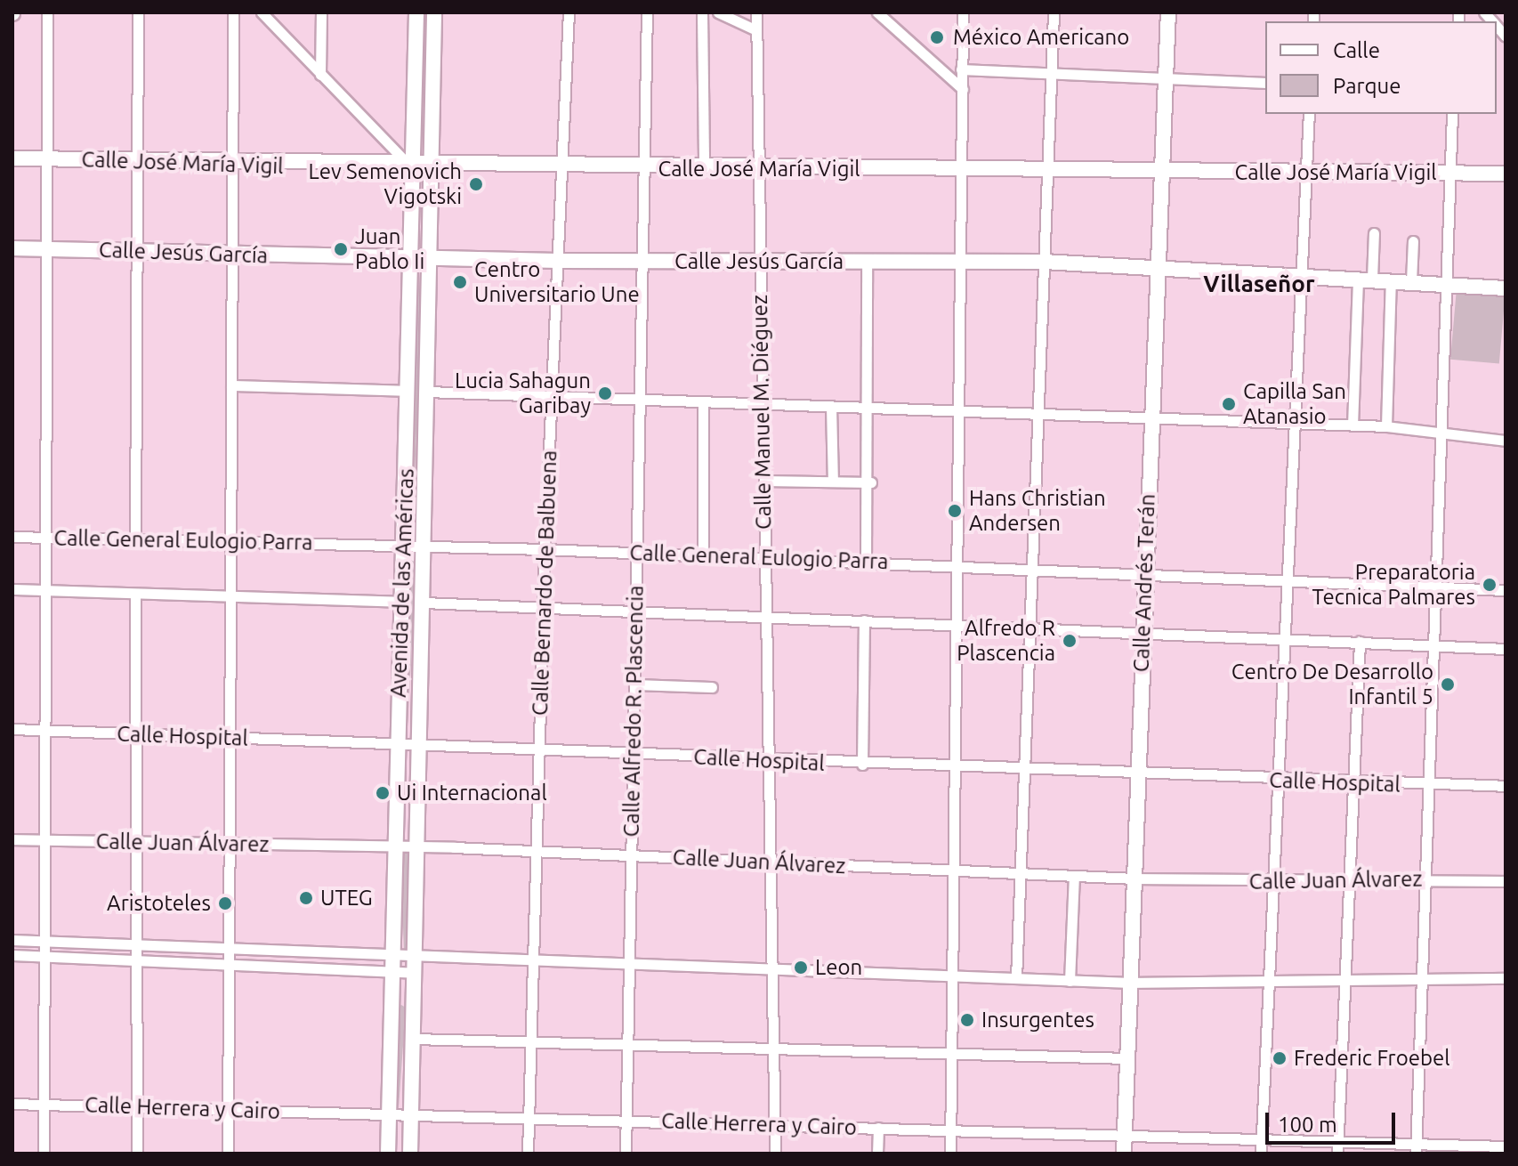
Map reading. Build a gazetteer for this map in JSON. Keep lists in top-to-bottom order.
{
  "streets": {
    "street": [
      "Calle José María Vigil",
      "Calle Jesús García",
      "Calle Manuel M. Diéguez",
      "Calle General Eulogio Parra",
      "Avenida de las Américas",
      "Calle Bernardo de Balbuena",
      "Calle Andrés Terán",
      "Calle Alfredo R. Plascencia",
      "Calle Hospital",
      "Calle Juan Álvarez",
      "Calle Herrera y Cairo"
    ]
  },
  "crossings": [
    ["Calle José María Vigil", "Calle Manuel M. Diéguez"],
    ["Calle José María Vigil", "Avenida de las Américas"],
    ["Calle José María Vigil", "Calle Bernardo de Balbuena"],
    ["Calle José María Vigil", "Calle Andrés Terán"],
    ["Calle José María Vigil", "Calle Alfredo R. Plascencia"],
    ["Calle Jesús García", "Calle Manuel M. Diéguez"],
    ["Calle Jesús García", "Avenida de las Américas"],
    ["Calle Jesús García", "Calle Bernardo de Balbuena"],
    ["Calle Jesús García", "Calle Andrés Terán"],
    ["Calle Jesús García", "Calle Alfredo R. Plascencia"],
    ["Calle Manuel M. Diéguez", "Calle General Eulogio Parra"],
    ["Calle Manuel M. Diéguez", "Calle Hospital"],
    ["Calle Manuel M. Diéguez", "Calle Juan Álvarez"],
    ["Calle Manuel M. Diéguez", "Calle Herrera y Cairo"],
    ["Calle General Eulogio Parra", "Avenida de las Américas"],
    ["Calle General Eulogio Parra", "Calle Bernardo de Balbuena"],
    ["Calle General Eulogio Parra", "Calle Andrés Terán"],
    ["Calle General Eulogio Parra", "Calle Alfredo R. Plascencia"],
    ["Avenida de las Américas", "Calle Hospital"],
    ["Avenida de las Américas", "Calle Juan Álvarez"],
    ["Avenida de las Américas", "Calle Herrera y Cairo"],
    ["Calle Bernardo de Balbuena", "Calle Hospital"],
    ["Calle Bernardo de Balbuena", "Calle Juan Álvarez"],
    ["Calle Bernardo de Balbuena", "Calle Herrera y Cairo"],
    ["Calle Andrés Terán", "Calle Hospital"],
    ["Calle Andrés Terán", "Calle Juan Álvarez"],
    ["Calle Andrés Terán", "Calle Herrera y Cairo"],
    ["Calle Alfredo R. Plascencia", "Calle Hospital"],
    ["Calle Alfredo R. Plascencia", "Calle Juan Álvarez"],
    ["Calle Alfredo R. Plascencia", "Calle Herrera y Cairo"]
  ],
  "districts": ["Villaseñor"],
  "places": [
    "México Americano",
    "Lev Semenovich Vigotski",
    "Juan Pablo Ii",
    "Centro Universitario Une",
    "Lucia Sahagun Garibay",
    "Capilla San Atanasio",
    "Hans Christian Andersen",
    "Preparatoria Tecnica Palmares",
    "Alfredo R Plascencia",
    "Centro De Desarrollo Infantil 5",
    "Ui Internacional",
    "UTEG",
    "Aristoteles",
    "Leon",
    "Insurgentes",
    "Frederic Froebel"
  ],
  "legend": ["Calle", "Parque"],
  "scale_bar": "100 m"
}
